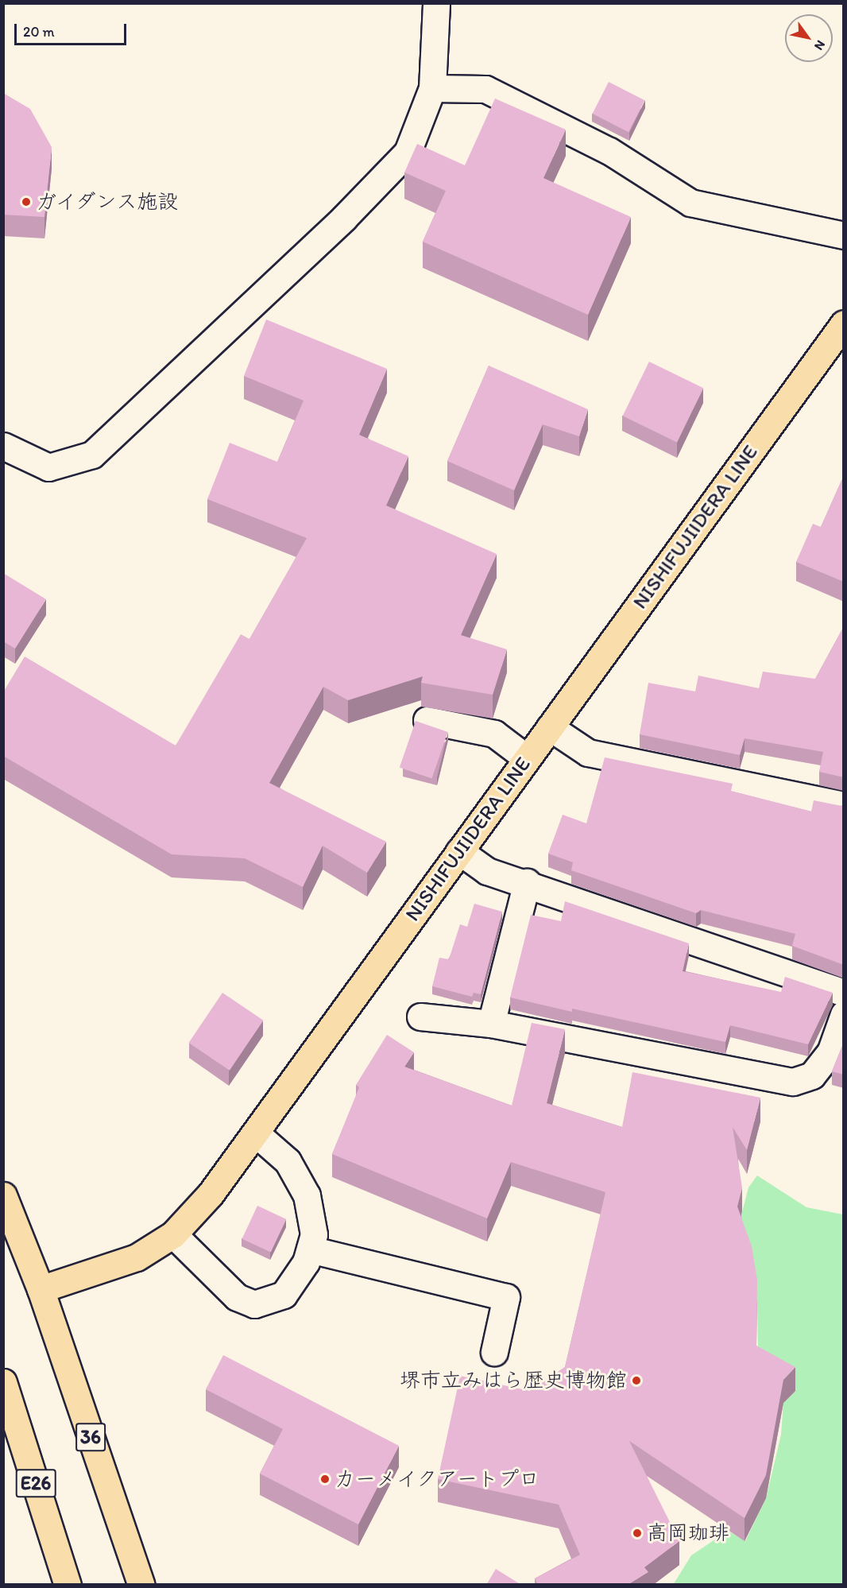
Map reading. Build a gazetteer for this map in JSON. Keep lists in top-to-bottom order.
{
  "streets": {
    "main road": ["NISHIFUJIIDERA LINE", "36", "E26"]
  },
  "crossings": [
    ["NISHIFUJIIDERA LINE", "36"]
  ],
  "places": [
    "ガイダンス施設",
    "堺市立みはら歴史博物館",
    "カーメイクアートプロ",
    "高岡珈琲"
  ],
  "scale_bar": "20 m",
  "north": "bottom right"
}
